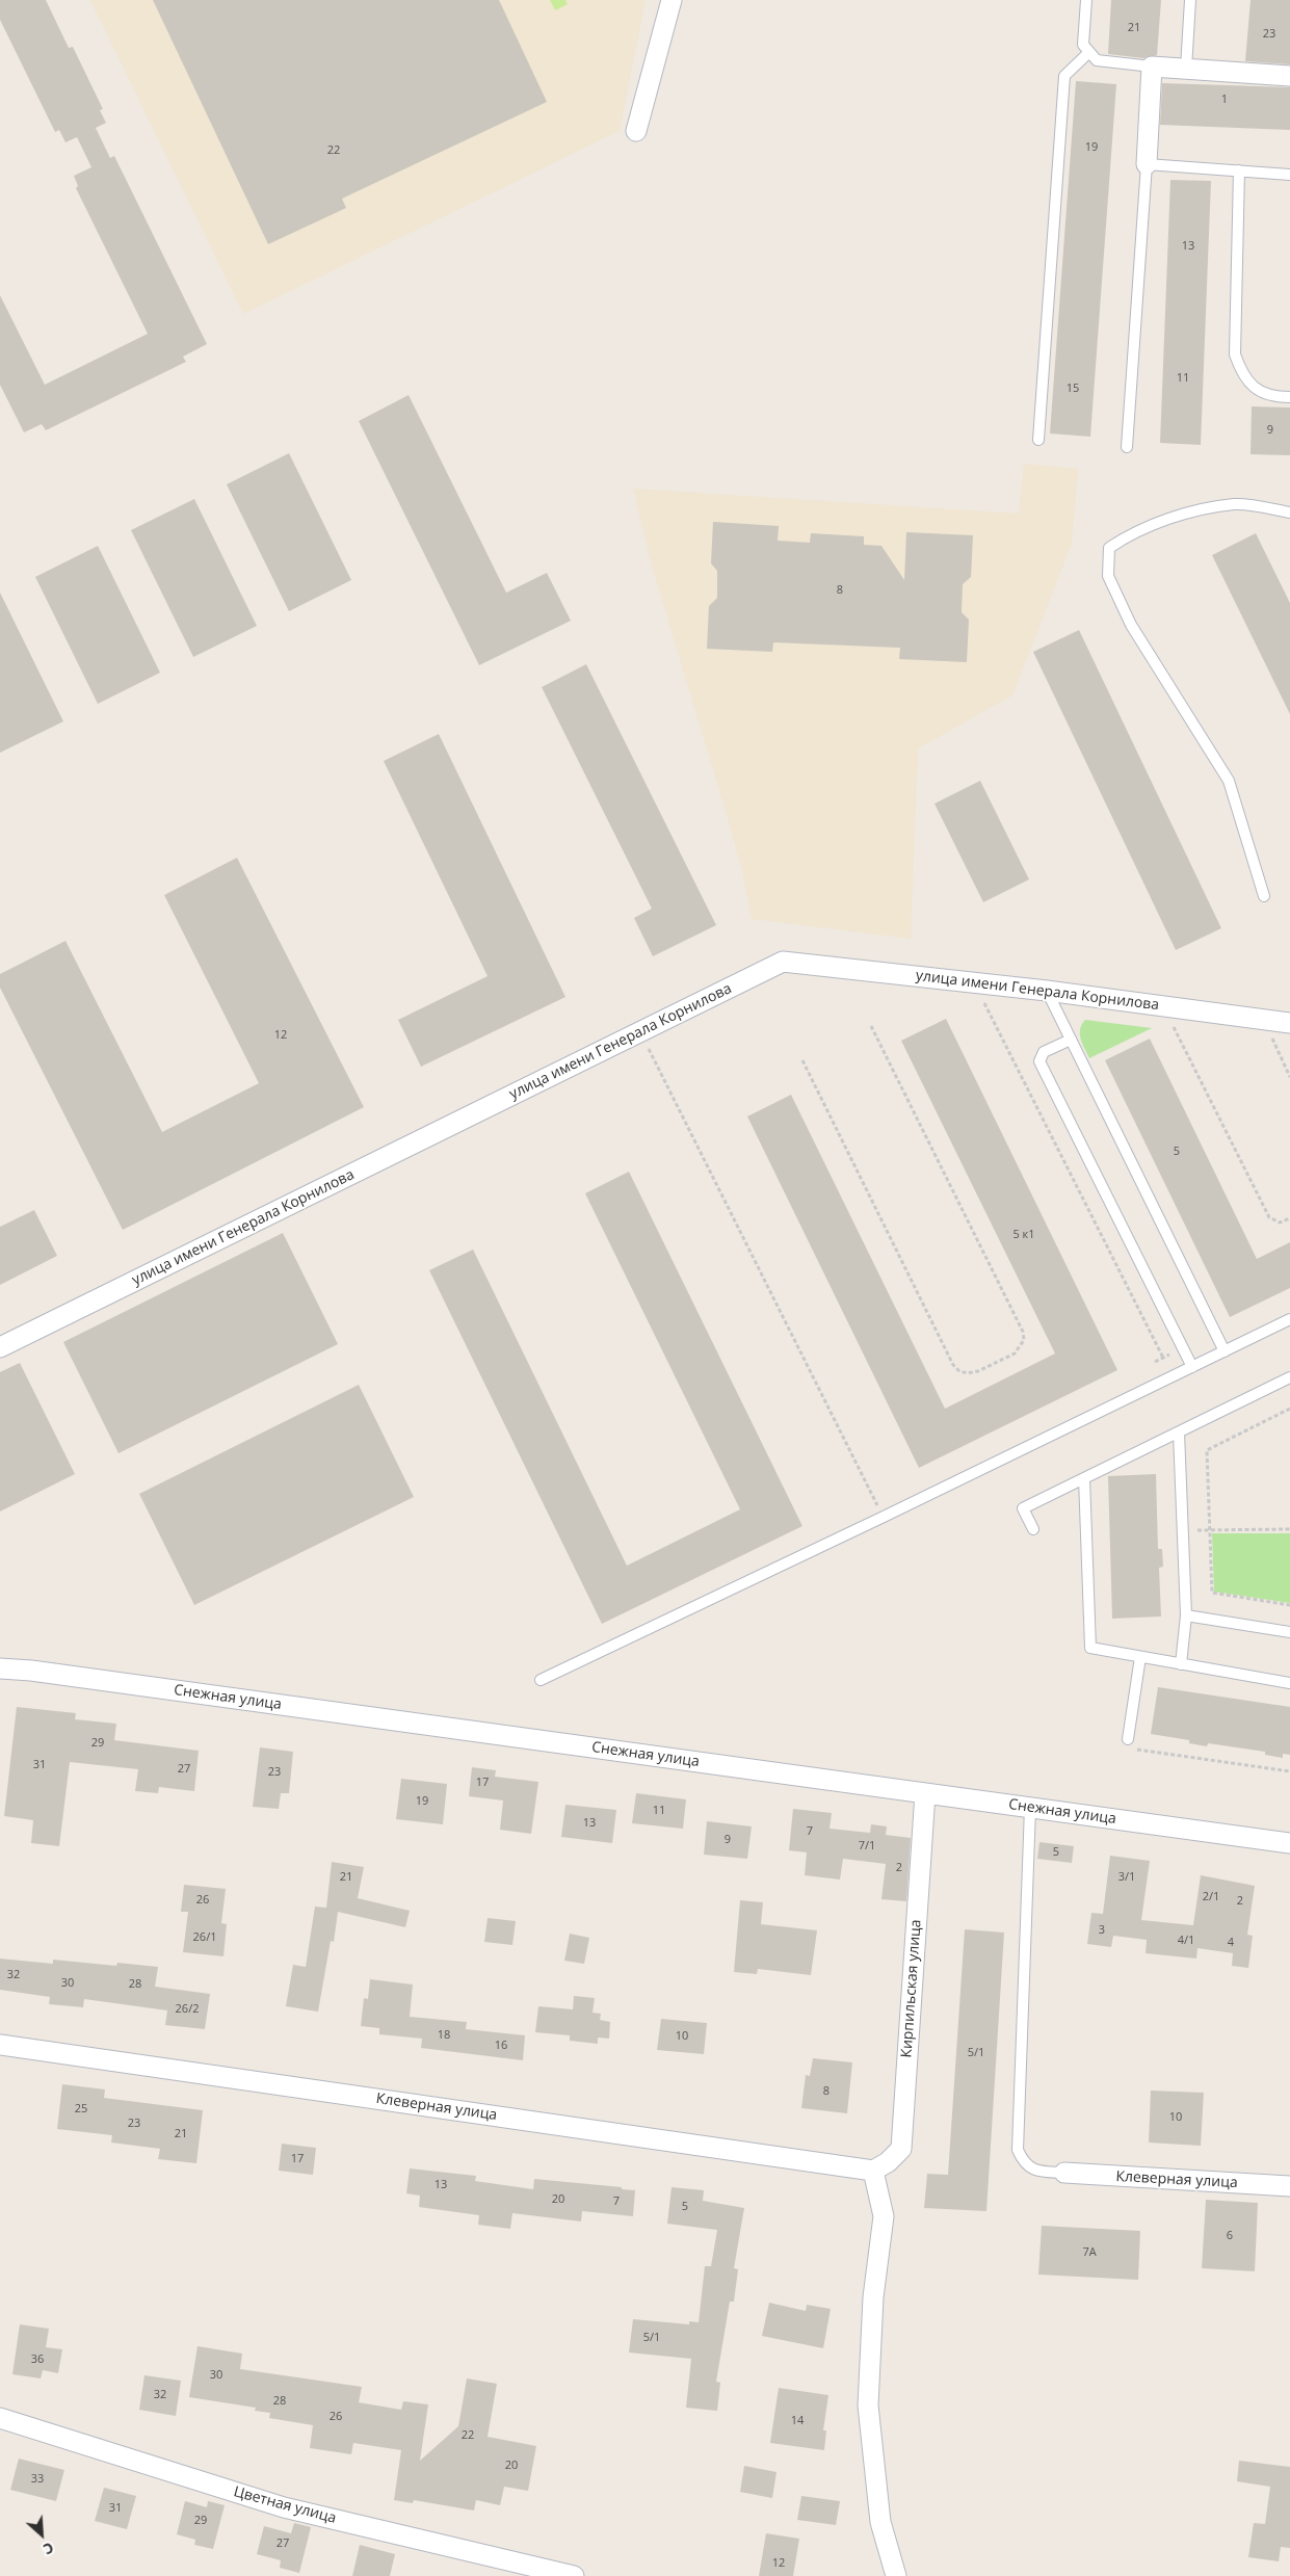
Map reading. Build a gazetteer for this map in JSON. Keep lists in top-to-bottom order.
{
  "streets": {
    "street": [
      "улица имени Генерала Корнилова",
      "Снежная улица",
      "Кирпильская улица",
      "Клеверная улица",
      "Цветная улица"
    ]
  },
  "crossings": [
    ["Снежная улица", "Кирпильская улица"],
    ["Кирпильская улица", "Клеверная улица"]
  ],
  "house_numbers": [
    "21",
    "23",
    "1",
    "19",
    "22",
    "13",
    "11",
    "15",
    "9",
    "8",
    "12",
    "5",
    "5 к1",
    "29",
    "31",
    "27",
    "23",
    "17",
    "19",
    "11",
    "13",
    "7",
    "9",
    "7/1",
    "5",
    "2",
    "21",
    "3/1",
    "2/1",
    "26",
    "2",
    "3",
    "26/1",
    "4/1",
    "4",
    "32",
    "30",
    "28",
    "26/2",
    "18",
    "10",
    "16",
    "5/1",
    "8",
    "25",
    "10",
    "23",
    "21",
    "17",
    "13",
    "20",
    "7",
    "5",
    "6",
    "7А",
    "5/1",
    "36",
    "30",
    "32",
    "28",
    "26",
    "14",
    "22",
    "20",
    "33",
    "31",
    "29",
    "27",
    "12"
  ],
  "north": "bottom right"
}
